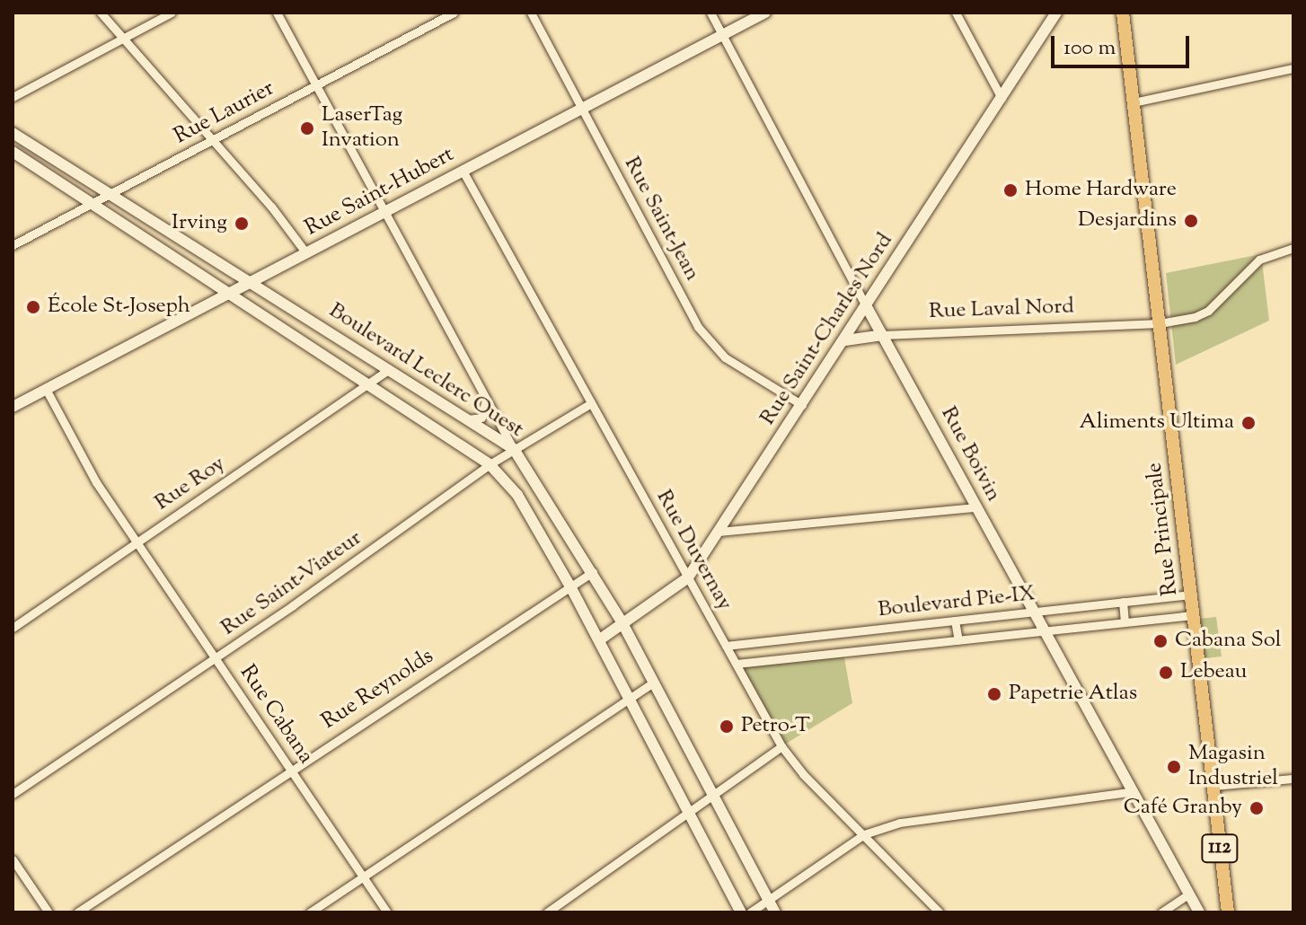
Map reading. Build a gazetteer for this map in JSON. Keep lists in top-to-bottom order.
{
  "streets": {
    "main road": ["Rue Principale", "112"],
    "street": [
      "Rue Laurier",
      "Rue Saint-Hubert",
      "Rue Saint-Jean",
      "Rue Laval Nord",
      "Rue Saint-Charles Nord",
      "Boulevard Leclerc Ouest",
      "Rue Boivin",
      "Rue Roy",
      "Rue Duvernay",
      "Rue Saint-Viateur",
      "Boulevard Pie-IX",
      "Rue Reynolds",
      "Rue Cabana"
    ]
  },
  "crossings": [
    ["Rue Laurier", "Boulevard Leclerc Ouest"],
    ["Rue Saint-Hubert", "Rue Saint-Jean"],
    ["Rue Saint-Hubert", "Boulevard Leclerc Ouest"],
    ["Rue Saint-Hubert", "Rue Boivin"],
    ["Rue Saint-Hubert", "Rue Duvernay"],
    ["Rue Saint-Hubert", "Rue Cabana"],
    ["Rue Saint-Jean", "Rue Saint-Charles Nord"],
    ["Rue Laval Nord", "Rue Saint-Charles Nord"],
    ["Rue Laval Nord", "Rue Boivin"],
    ["Rue Laval Nord", "Rue Principale"],
    ["Rue Saint-Charles Nord", "Boulevard Leclerc Ouest"],
    ["Rue Saint-Charles Nord", "Rue Boivin"],
    ["Rue Saint-Charles Nord", "Rue Duvernay"],
    ["Boulevard Leclerc Ouest", "Rue Roy"],
    ["Boulevard Leclerc Ouest", "Rue Saint-Viateur"],
    ["Boulevard Leclerc Ouest", "Rue Reynolds"],
    ["Rue Boivin", "Boulevard Pie-IX"],
    ["Rue Roy", "Rue Cabana"],
    ["Rue Principale", "Boulevard Pie-IX"],
    ["Rue Duvernay", "Rue Saint-Viateur"],
    ["Rue Duvernay", "Boulevard Pie-IX"],
    ["Rue Saint-Viateur", "Rue Cabana"],
    ["Rue Reynolds", "Rue Cabana"]
  ],
  "places": [
    "LaserTag Invation",
    "Home Hardware",
    "Desjardins",
    "Irving",
    "École St-Joseph",
    "Aliments Ultima",
    "Cabana Sol",
    "Lebeau",
    "Papetrie Atlas",
    "Petro-T",
    "Magasin Industriel",
    "Café Granby"
  ],
  "scale_bar": "100 m"
}
